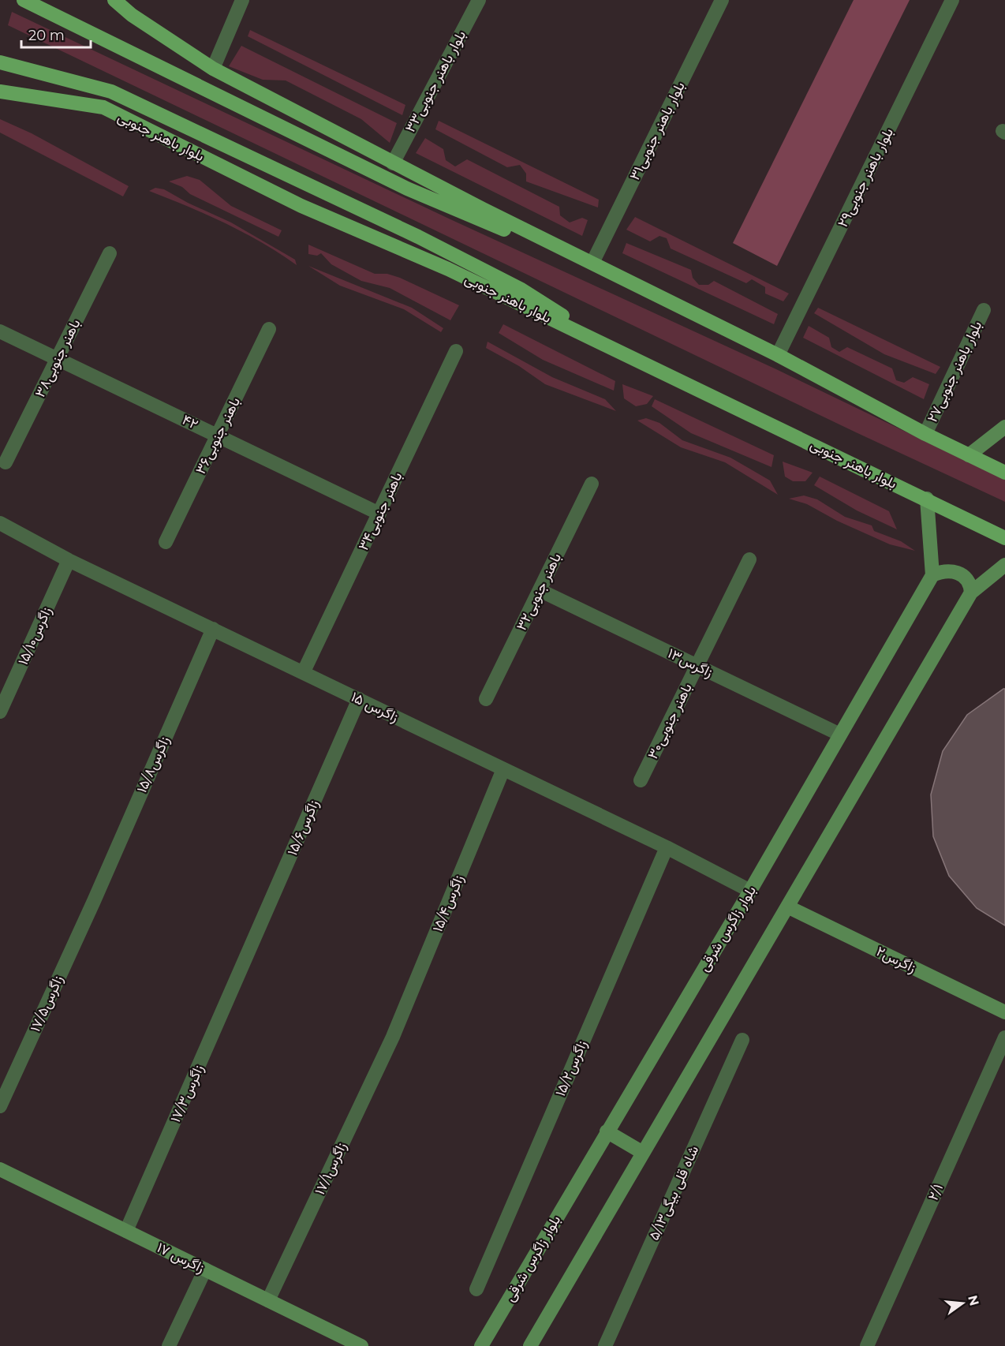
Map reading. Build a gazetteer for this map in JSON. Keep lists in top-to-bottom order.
{
  "streets": {
    "main road": [
      "بلوار باهنر جنوبی",
      "بلوار زاگرس شرقی",
      "زاگرس۲",
      "زاگرس ۱۷"
    ],
    "street": [
      "بلوار باهنر جنوبی۳۳",
      "بلوار باهنر جنوبی۳۱",
      "بلوار باهنر جنوبی۲۹",
      "باهنر جنوبی۳۸",
      "بلوار باهنر جنوبی۲۷",
      "۴۲",
      "باهنر جنوبی۳۶",
      "باهنر جنوبی۳۴",
      "باهنر جنوبی۳۲",
      "زاگرس۱۵/۱۰",
      "زاگرس۱۳",
      "زاگرس ۱۵",
      "باهنر جنوبی۳۰",
      "زاگرس۱۵/۸",
      "زاگرس۱۵/۶",
      "زاگرس۱۵/۴",
      "زاگرس۱۷/۵",
      "زاگرس۱۵/۲",
      "زاگرس۱۷/۳",
      "زاگرس۱۷/۱",
      "۲/۱",
      "شاه قلی بیگی۵/۱۳"
    ]
  },
  "crossings": [
    ["باهنر جنوبی۳۸", "۴۲"],
    ["۴۲", "باهنر جنوبی۳۶"],
    ["۴۲", "باهنر جنوبی۳۴"],
    ["باهنر جنوبی۳۴", "زاگرس ۱۵"],
    ["باهنر جنوبی۳۲", "زاگرس۱۳"],
    ["زاگرس۱۵/۱۰", "زاگرس ۱۵"],
    ["زاگرس۱۳", "باهنر جنوبی۳۰"],
    ["زاگرس۱۳", "بلوار زاگرس شرقی"],
    ["زاگرس ۱۵", "زاگرس۱۵/۸"],
    ["زاگرس ۱۵", "زاگرس۱۵/۶"],
    ["زاگرس ۱۵", "زاگرس۱۵/۴"],
    ["زاگرس ۱۵", "بلوار زاگرس شرقی"],
    ["زاگرس ۱۵", "زاگرس۱۵/۲"],
    ["زاگرس۱۵/۸", "زاگرس۱۷/۵"],
    ["زاگرس۱۵/۶", "زاگرس۱۷/۳"],
    ["زاگرس۱۵/۴", "زاگرس۱۷/۱"],
    ["زاگرس۱۷/۳", "زاگرس ۱۷"],
    ["زاگرس۱۷/۱", "زاگرس ۱۷"]
  ],
  "scale_bar": "20 m",
  "north": "right"
}
